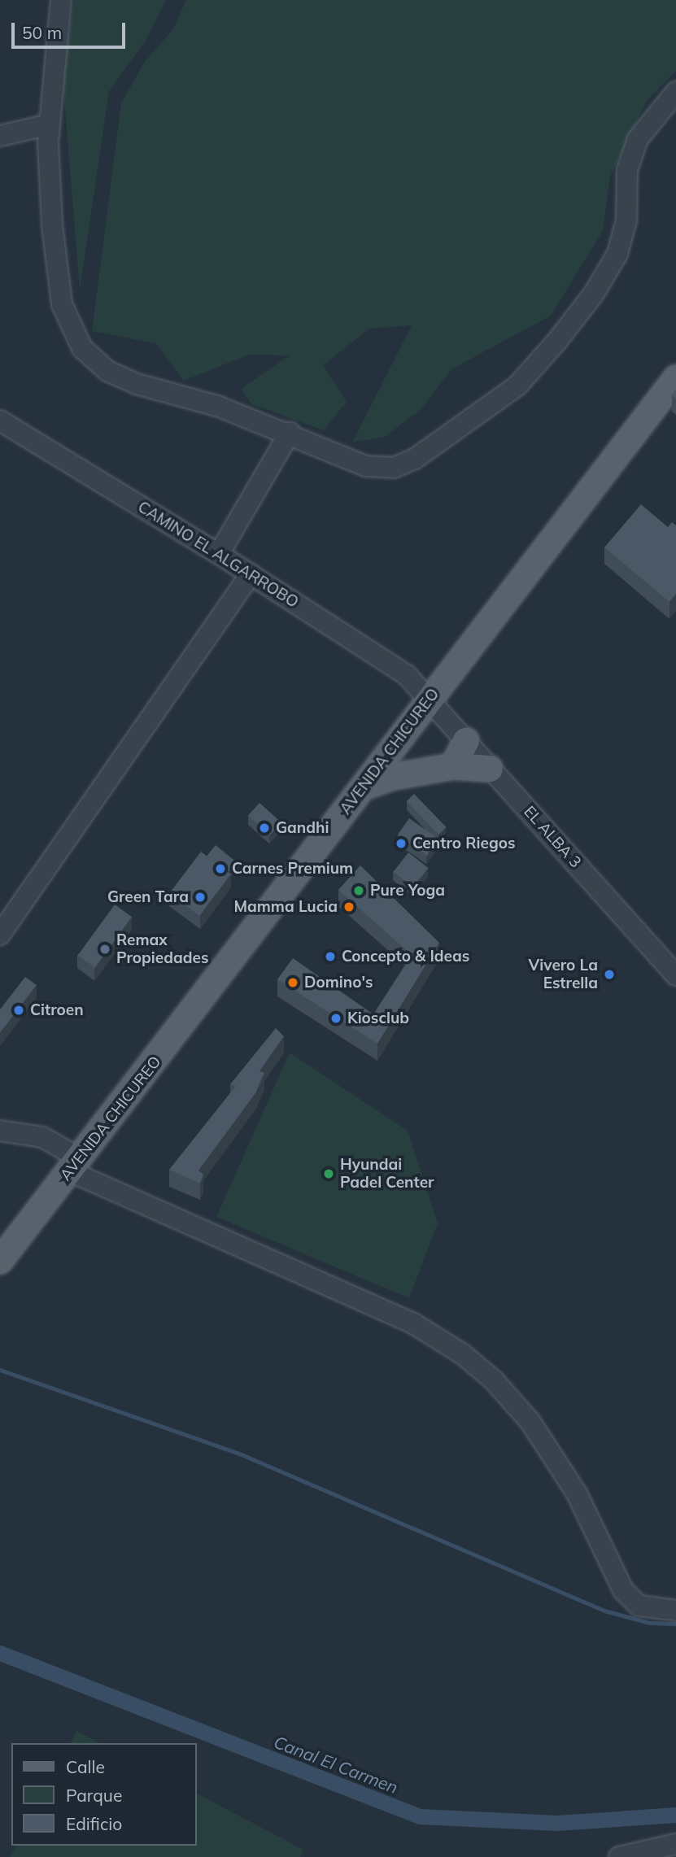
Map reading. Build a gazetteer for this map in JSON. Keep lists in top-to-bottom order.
{
  "streets": {
    "main road": ["AVENIDA CHICUREO"],
    "street": ["CAMINO EL ALGARROBO", "EL ALBA 3"]
  },
  "crossings": [
    ["CAMINO EL ALGARROBO", "AVENIDA CHICUREO"],
    ["CAMINO EL ALGARROBO", "EL ALBA 3"],
    ["AVENIDA CHICUREO", "EL ALBA 3"]
  ],
  "water": ["Canal El Carmen"],
  "places": [
    "Gandhi",
    "Centro Riegos",
    "Carnes Premium",
    "Pure Yoga",
    "Green Tara",
    "Mamma Lucia",
    "Remax Propiedades",
    "Concepto & Ideas",
    "Vivero La Estrella",
    "Domino's",
    "Citroen",
    "Kiosclub",
    "Hyundai Padel Center"
  ],
  "legend": ["Calle", "Parque", "Edificio"],
  "scale_bar": "50 m"
}
